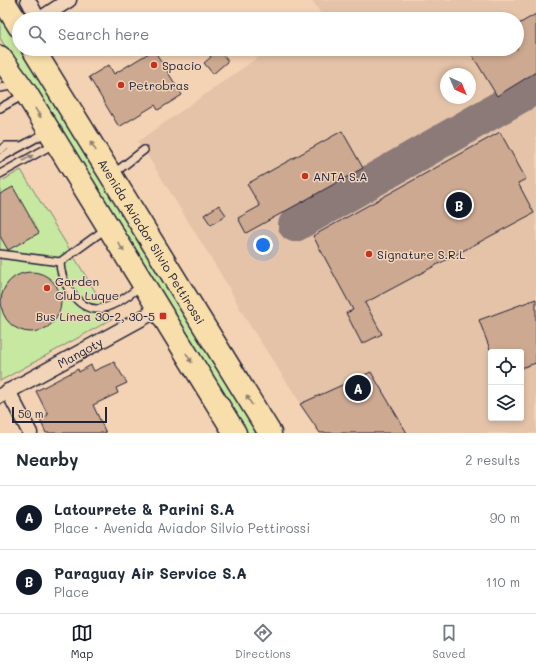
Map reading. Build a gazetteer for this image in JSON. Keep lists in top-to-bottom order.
{
  "streets": {
    "highway": ["Avenida Aviador Silvio Pettirossi"],
    "street": ["Mangoty"]
  },
  "places": {
    "other": [
      "Spacio",
      "Petrobras",
      "ANTA S.A",
      "Signature S.R.L",
      "Garden Club Luque"
    ],
    "transit": ["Bus Línea 30-2, 30-5"]
  },
  "scale_bar": "50 m",
  "north": "bottom right",
  "page": {
    "search": "Search here",
    "pins": ["B", "A"],
    "scale": "50 m",
    "heading": ["Nearby", "2 results"],
    "list": [
      {
        "mark": "A",
        "name": "Latourrete & Parini S.A",
        "note": "Place · Avenida Aviador Silvio Pettirossi",
        "value": "90 m"
      },
      {
        "mark": "B",
        "name": "Paraguay Air Service S.A",
        "note": "Place",
        "value": "110 m"
      }
    ],
    "nav": ["Map", "Directions", "Saved"]
  }
}
